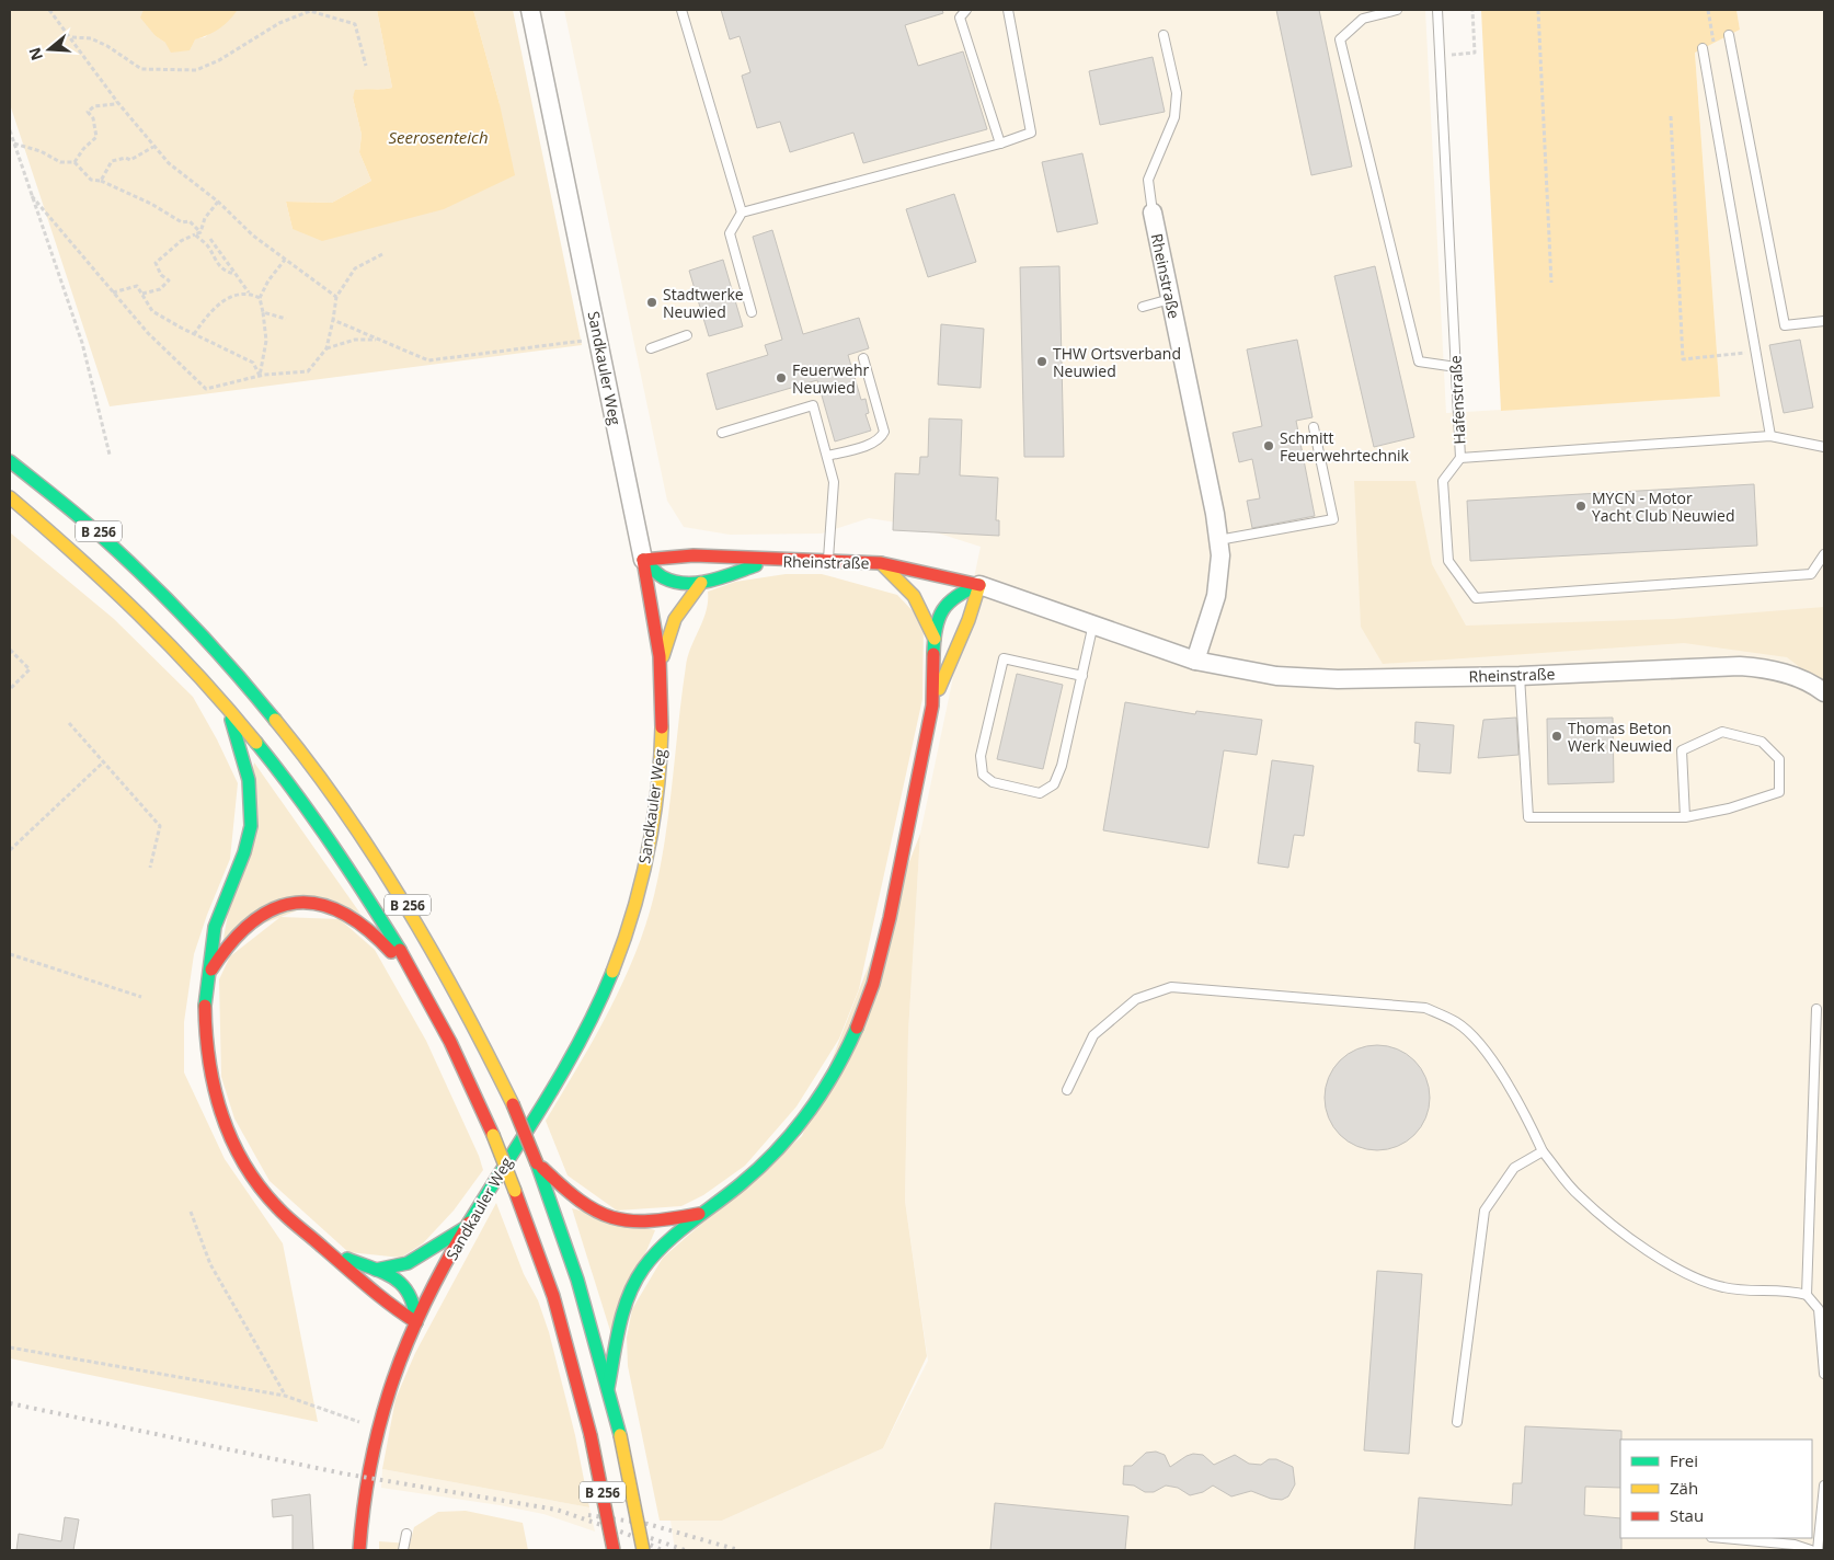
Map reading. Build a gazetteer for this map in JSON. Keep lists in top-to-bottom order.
{
  "streets": {
    "main road": ["Rheinstraße", "Sandkauler Weg", "B 256"],
    "lane": ["Hafenstraße"]
  },
  "crossings": [
    ["Rheinstraße", "Sandkauler Weg"]
  ],
  "water": ["Seerosenteich"],
  "places": [
    "Stadtwerke Neuwied",
    "THW Ortsverband Neuwied",
    "Feuerwehr Neuwied",
    "Schmitt Feuerwehrtechnik",
    "MYCN - Motor Yacht Club Neuwied",
    "Thomas Beton Werk Neuwied"
  ],
  "legend": ["Frei", "Zäh", "Stau"],
  "north": "left"
}
